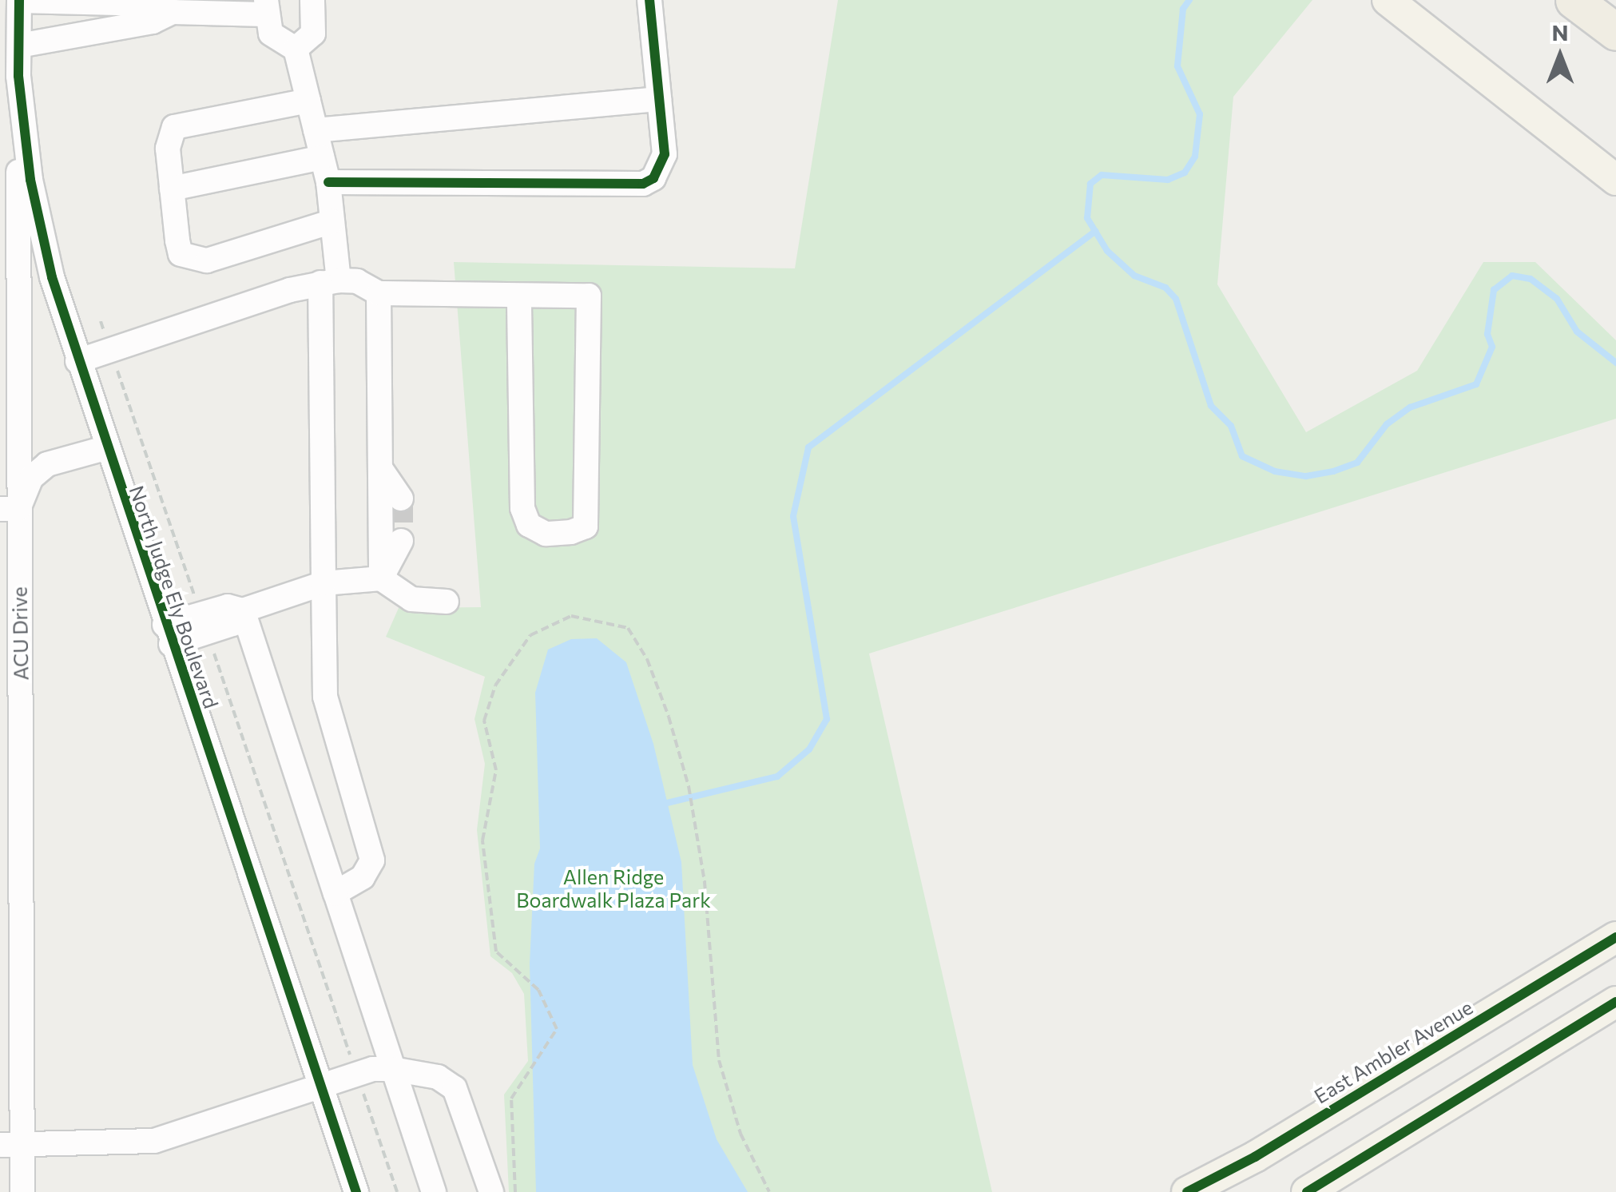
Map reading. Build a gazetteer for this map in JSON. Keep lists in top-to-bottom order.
{
  "streets": {
    "main road": ["East Ambler Avenue"],
    "street": ["North Judge Ely Boulevard", "ACU Drive"]
  },
  "crossings": [
    ["North Judge Ely Boulevard", "ACU Drive"]
  ],
  "parks": ["Allen Ridge Boardwalk Plaza Park"],
  "north": "top"
}
